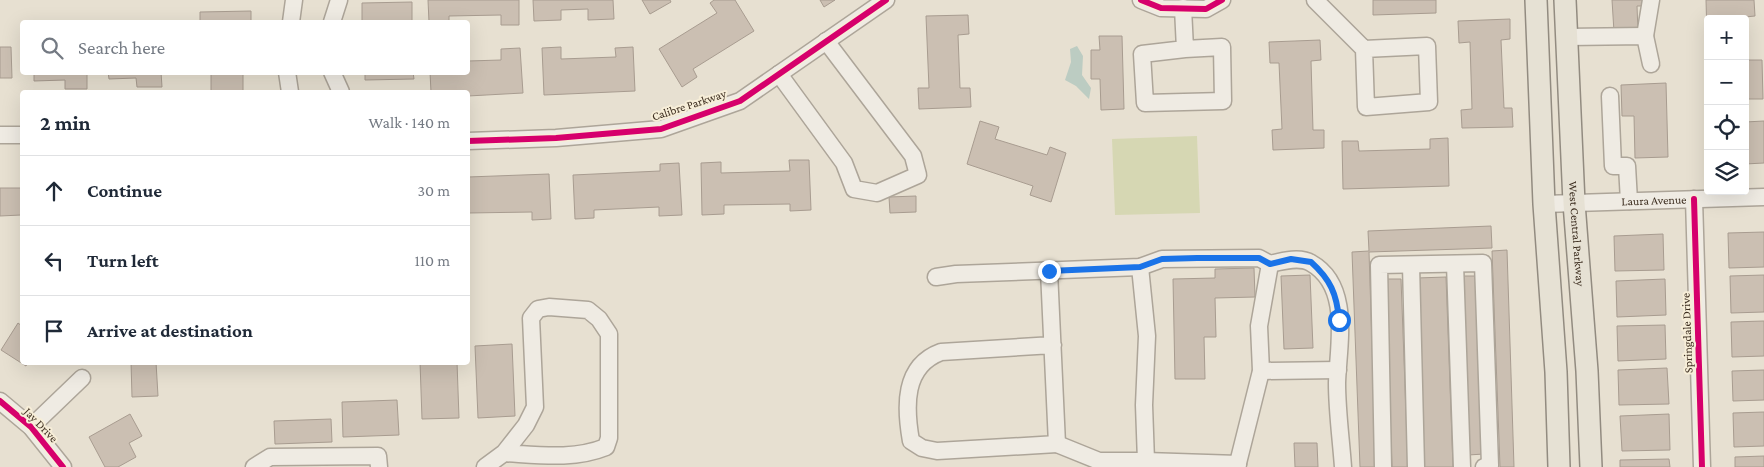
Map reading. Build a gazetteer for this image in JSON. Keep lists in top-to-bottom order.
{
  "streets": {
    "main road": ["West Central Parkway"],
    "street": [
      "Calibre Parkway",
      "Laura Avenue",
      "Springdale Drive",
      "Jay Drive"
    ]
  },
  "crossings": [
    ["Laura Avenue", "West Central Parkway"],
    ["Laura Avenue", "Springdale Drive"]
  ],
  "page": {
    "map_buttons": ["+", "−"],
    "search": "Search here",
    "heading": ["2 min", "Walk · 140 m"],
    "list": [
      ["Continue", "30 m"],
      ["Turn left", "110 m"],
      "Arrive at destination"
    ]
  }
}
